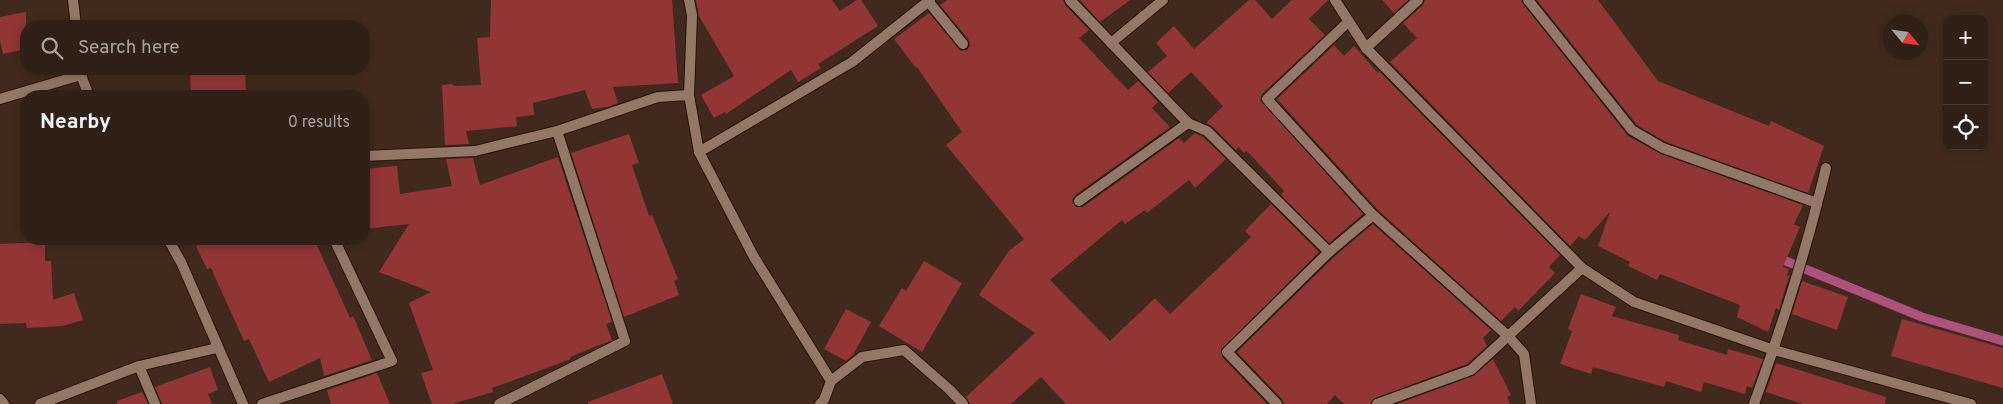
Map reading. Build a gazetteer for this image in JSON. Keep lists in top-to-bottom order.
{
  "north": "bottom right",
  "page": {
    "map_buttons": ["+", "−"],
    "search": "Search here",
    "heading": ["Nearby", "0 results"]
  }
}
